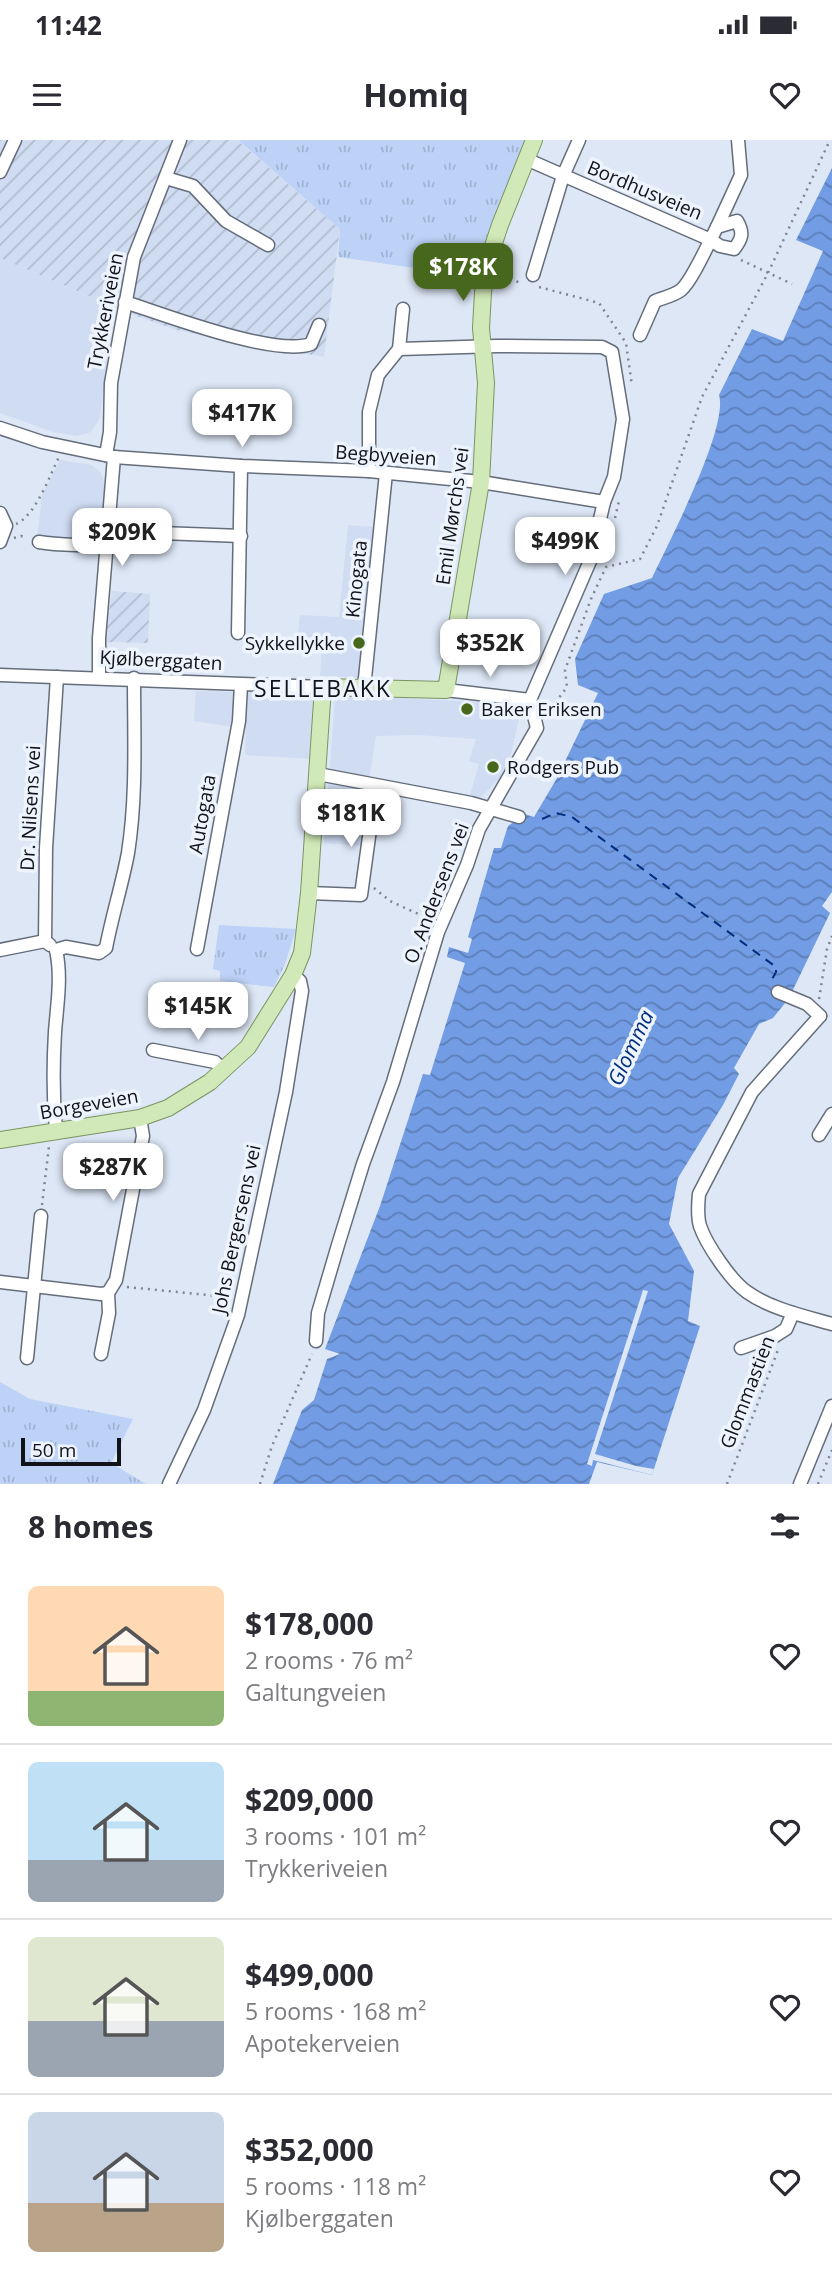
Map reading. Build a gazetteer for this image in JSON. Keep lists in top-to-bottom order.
{
  "streets": {
    "main road": ["Emil Mørchs vei", "Kjølberggaten", "Borgeveien"],
    "street": [
      "Bordhusveien",
      "Trykkeriveien",
      "Begbyveien",
      "Kinogata",
      "Dr. Nilsens vei",
      "Autogata",
      "O. Andersens vei",
      "Johs Bergersens vei"
    ],
    "path": ["Glommastien"]
  },
  "crossings": [
    ["Bordhusveien", "Emil Mørchs vei"],
    ["Trykkeriveien", "Begbyveien"],
    ["Trykkeriveien", "Kjølberggaten"],
    ["Begbyveien", "Emil Mørchs vei"],
    ["Begbyveien", "Kinogata"],
    ["Emil Mørchs vei", "Kjølberggaten"],
    ["Kinogata", "Kjølberggaten"],
    ["Kjølberggaten", "Dr. Nilsens vei"],
    ["Kjølberggaten", "Autogata"],
    ["Kjølberggaten", "Borgeveien"],
    ["O. Andersens vei", "Borgeveien"],
    ["Borgeveien", "Johs Bergersens vei"]
  ],
  "districts": ["SELLEBAKK"],
  "water": ["Glomma"],
  "places": ["Sykkellykke", "Baker Eriksen", "Rodgers Pub"],
  "scale_bar": "50 m",
  "page": {
    "status": "11:42",
    "header": "Homiq",
    "price": [
      "$178K",
      "$417K",
      "$209K",
      "$499K",
      "$352K",
      "$181K",
      "$145K",
      "$287K"
    ],
    "scale": "50 m",
    "heading": "8 homes",
    "list": [
      {
        "name": "$178,000",
        "note": "2 rooms · 76 m² · Galtungveien"
      },
      {
        "name": "$209,000",
        "note": "3 rooms · 101 m² · Trykkeriveien"
      },
      {
        "name": "$499,000",
        "note": "5 rooms · 168 m² · Apotekerveien"
      },
      {
        "name": "$352,000",
        "note": "5 rooms · 118 m² · Kjølberggaten"
      }
    ]
  }
}
